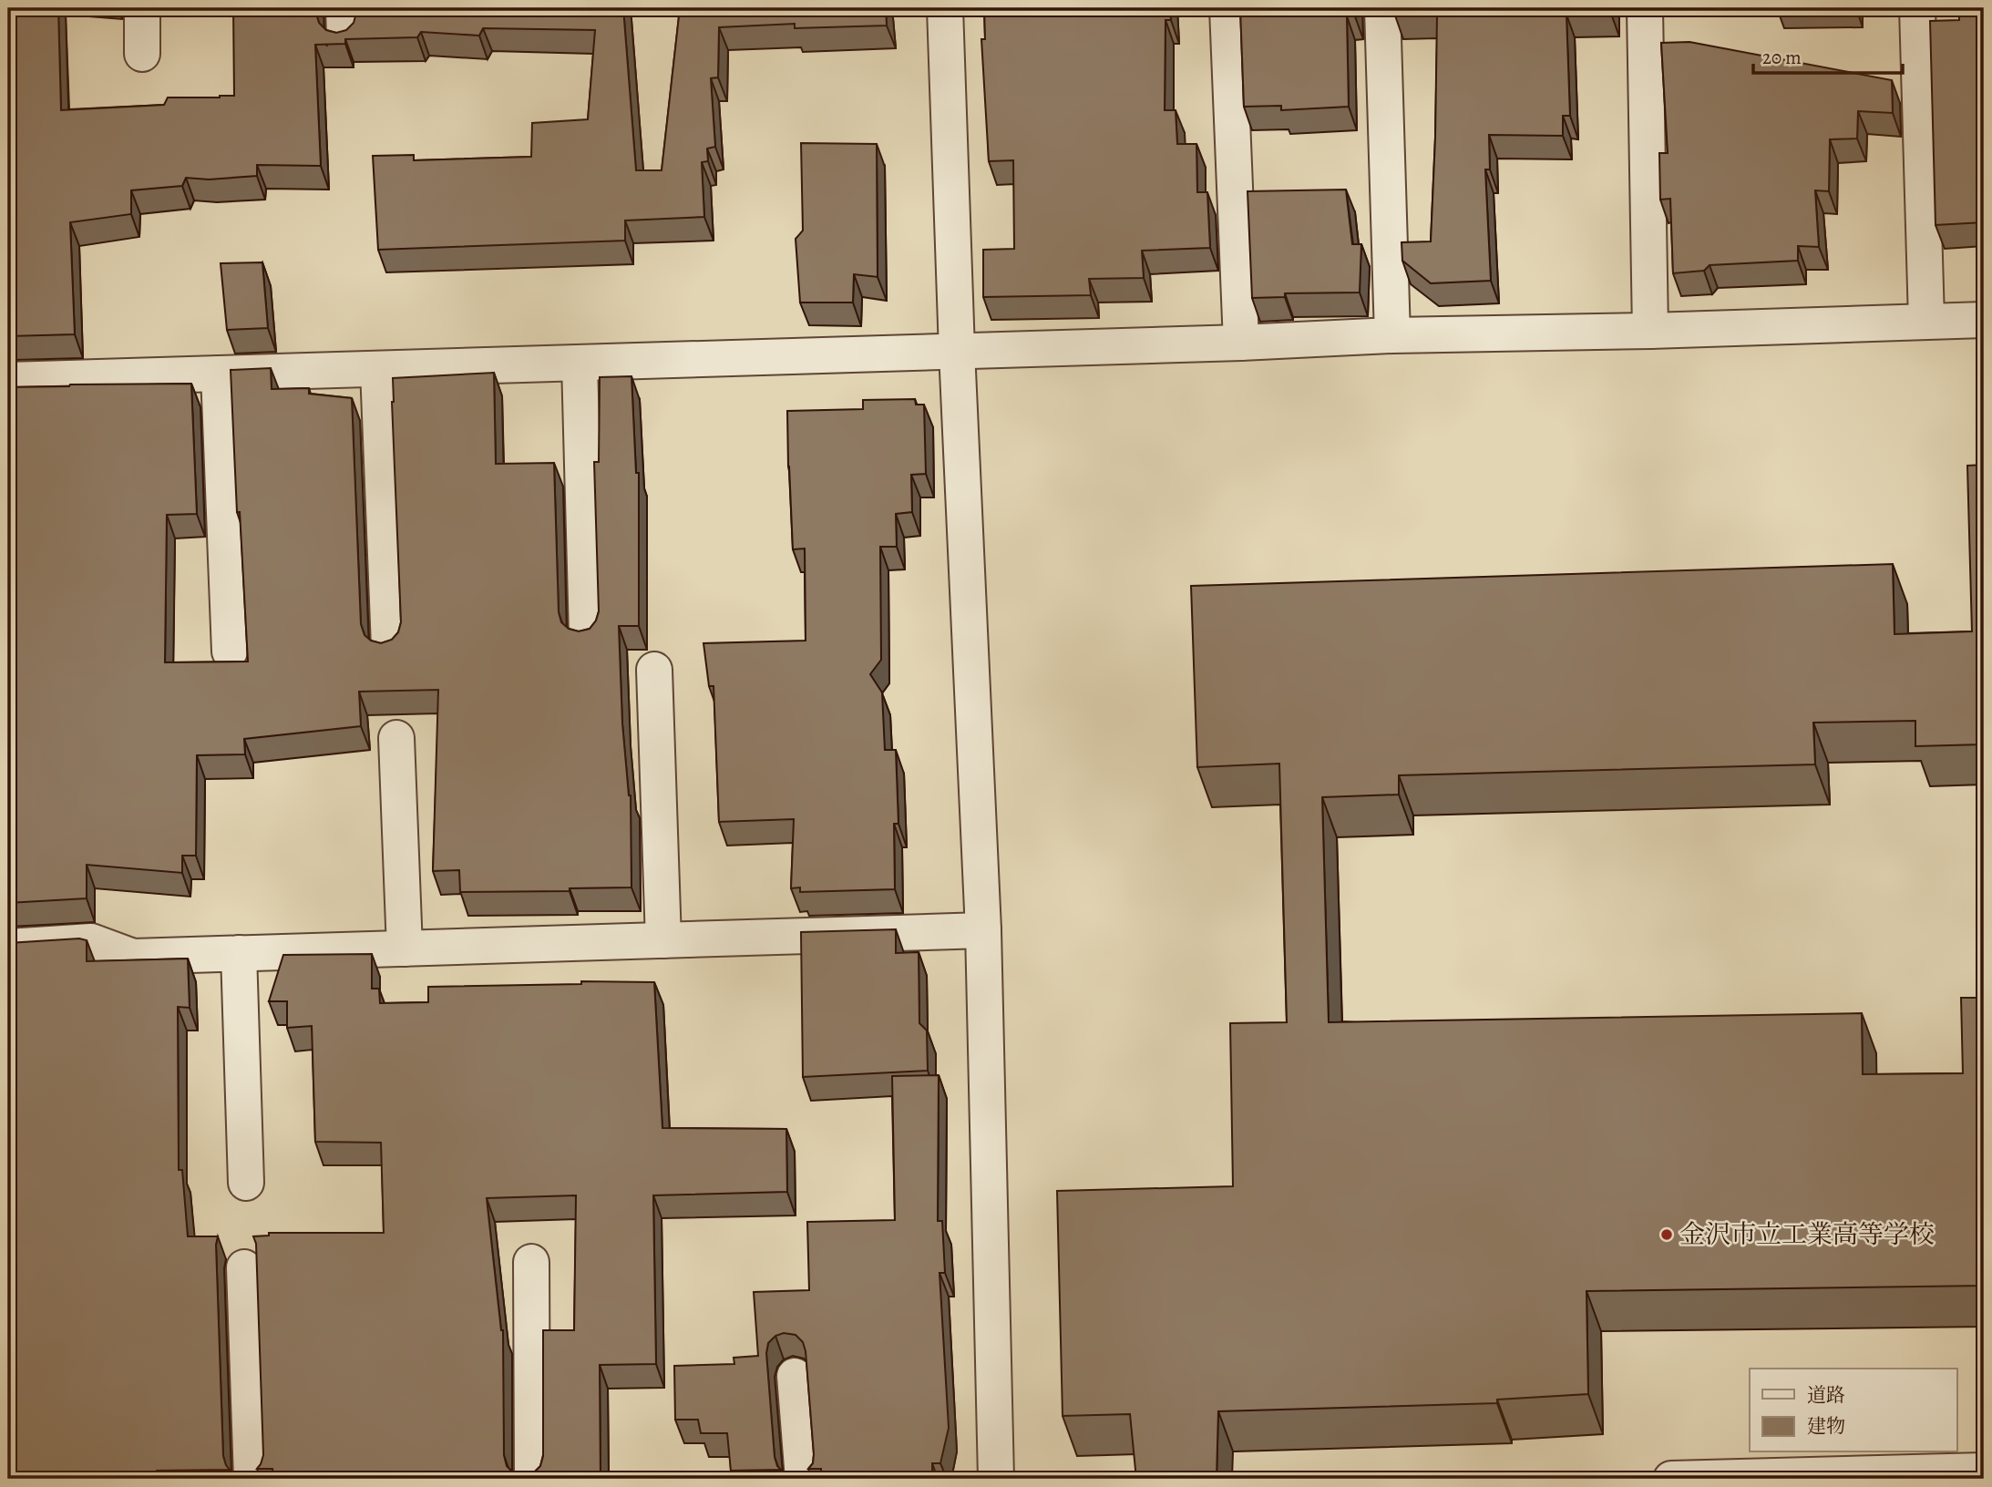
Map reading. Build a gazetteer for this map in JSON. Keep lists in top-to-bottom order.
{
  "places": ["金沢市立工業高等学校"],
  "legend": ["道路", "建物"],
  "scale_bar": "20 m"
}
